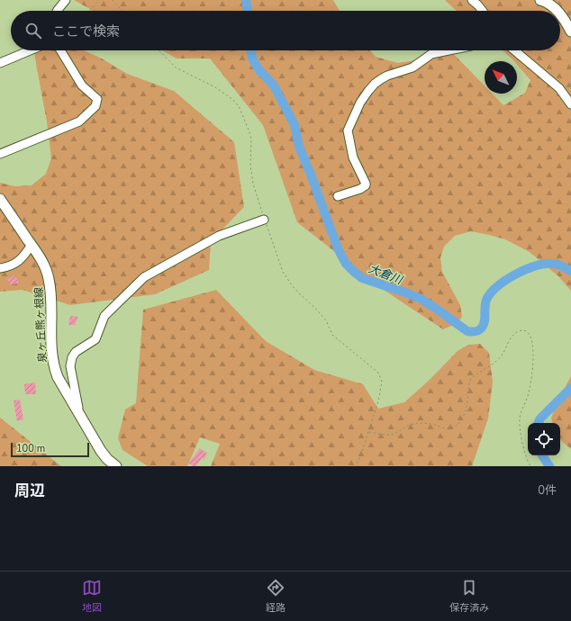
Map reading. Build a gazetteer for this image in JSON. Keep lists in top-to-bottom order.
{
  "streets": {
    "main road": ["泉ヶ丘熊ヶ根線"]
  },
  "water": ["大倉川"],
  "scale_bar": "100 m",
  "north": "top left",
  "page": {
    "search": "ここで検索",
    "scale": "100 m",
    "heading": ["周辺", "0件"],
    "nav": ["地図", "経路", "保存済み"]
  }
}
